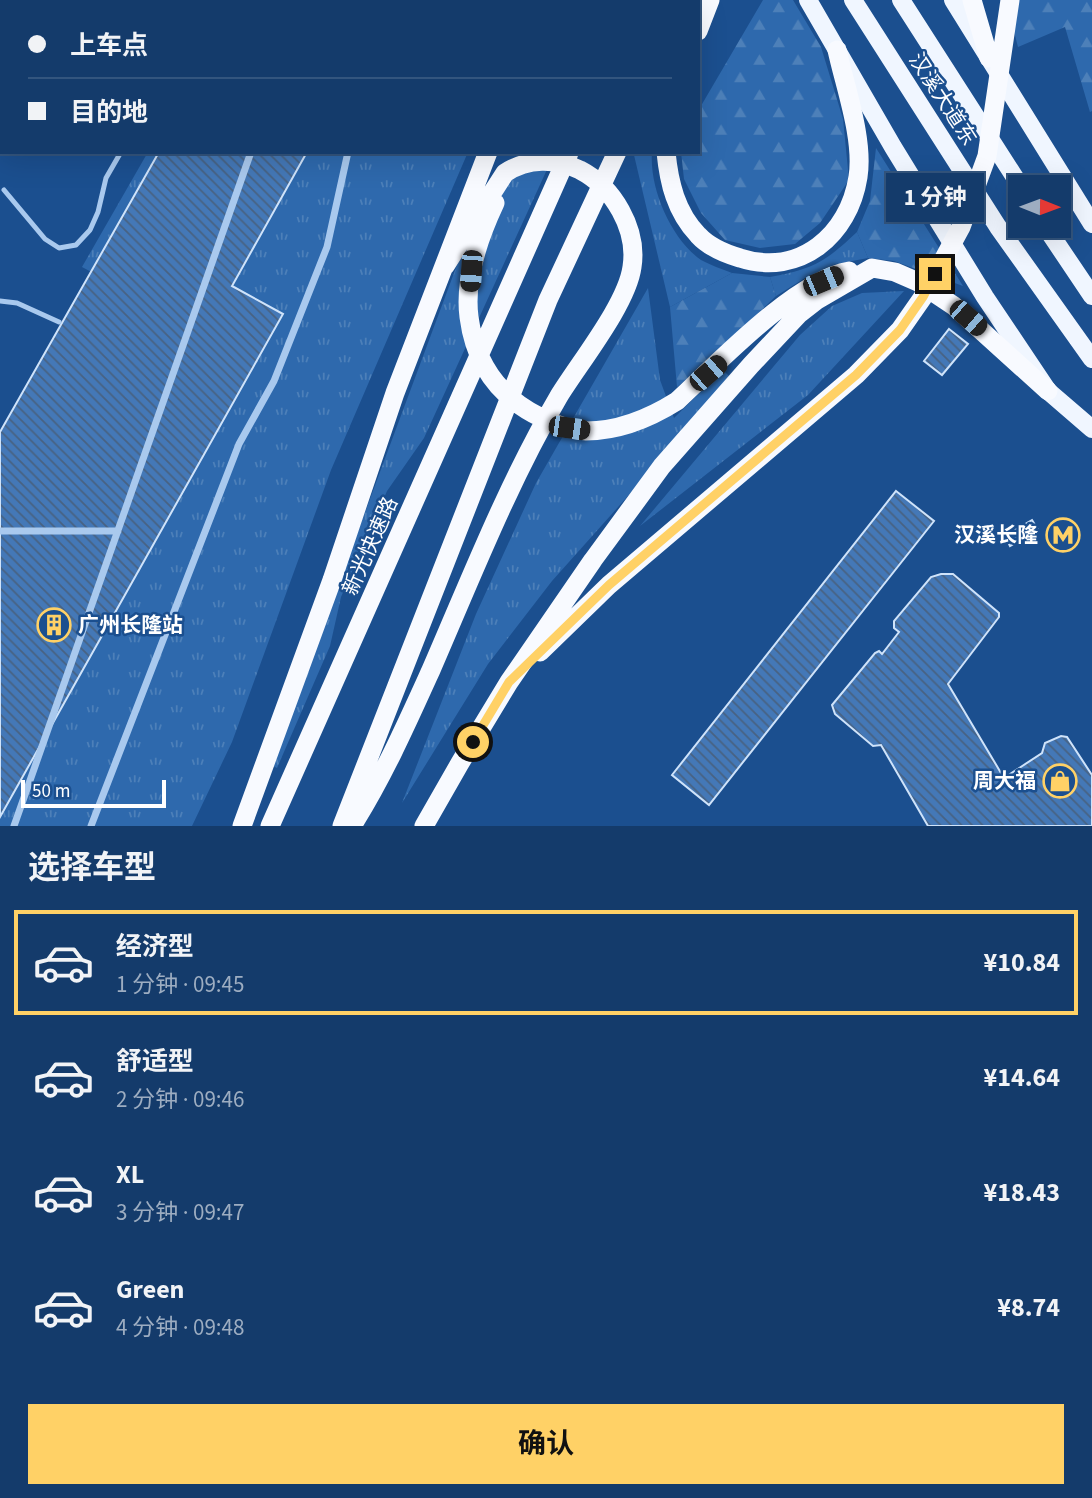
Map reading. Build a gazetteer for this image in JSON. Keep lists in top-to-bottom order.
{
  "streets": {
    "highway": ["新光快速路"],
    "main road": ["汉溪大道东"]
  },
  "places": {
    "metro station": ["汉溪长隆"],
    "building": ["广州长隆站"],
    "shop": ["周大福"]
  },
  "scale_bar": "50 m",
  "north": "right",
  "page": {
    "banner": ["上车点", "目的地"],
    "bubble": "1 分钟",
    "scale": "50 m",
    "heading": "选择车型",
    "list": [
      {
        "name": "经济型",
        "note": "1 分钟 · 09:45",
        "value": "¥10.84"
      },
      {
        "name": "舒适型",
        "note": "2 分钟 · 09:46",
        "value": "¥14.64"
      },
      {
        "name": "XL",
        "note": "3 分钟 · 09:47",
        "value": "¥18.43"
      },
      {
        "name": "Green",
        "note": "4 分钟 · 09:48",
        "value": "¥8.74"
      }
    ],
    "buttons": "确认"
  }
}
